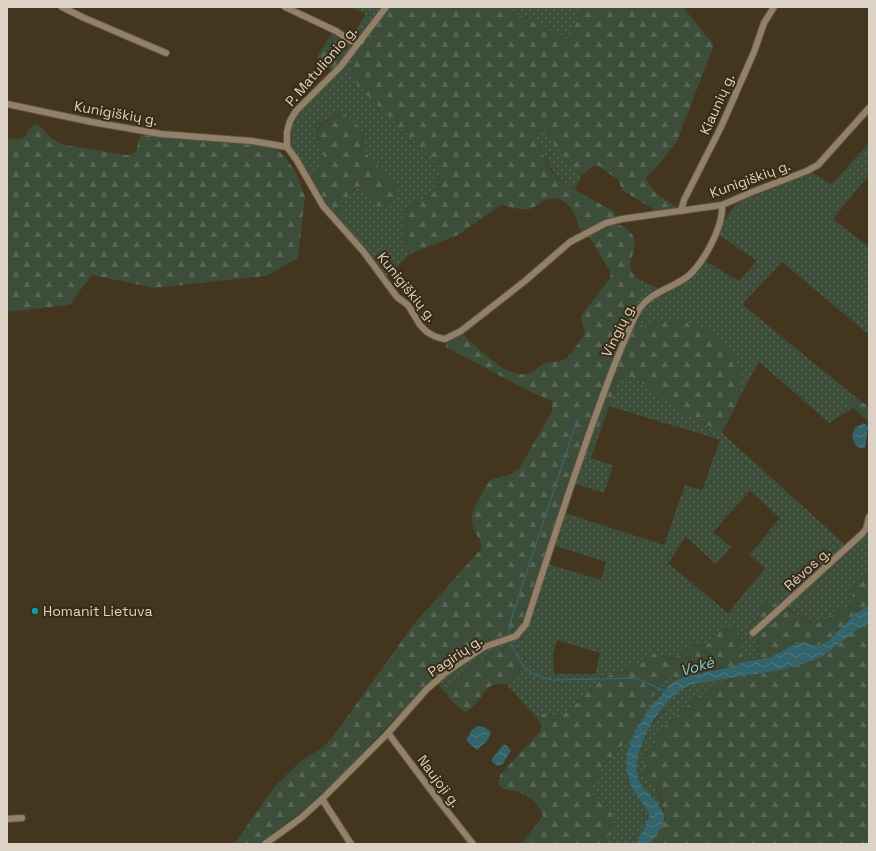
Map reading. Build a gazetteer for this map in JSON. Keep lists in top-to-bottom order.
{
  "streets": {
    "street": [
      "P. Matulionio g.",
      "Kiaunių g.",
      "Kunigiškių g.",
      "Vingių g.",
      "Rėvos g.",
      "Pagirių g.",
      "Naujoji g."
    ]
  },
  "crossings": [
    ["P. Matulionio g.", "Kunigiškių g."],
    ["Kiaunių g.", "Kunigiškių g."],
    ["Kunigiškių g.", "Vingių g."],
    ["Vingių g.", "Pagirių g."],
    ["Pagirių g.", "Naujoji g."]
  ],
  "water": ["Vokė"],
  "places": ["Homanit Lietuva"]
}
